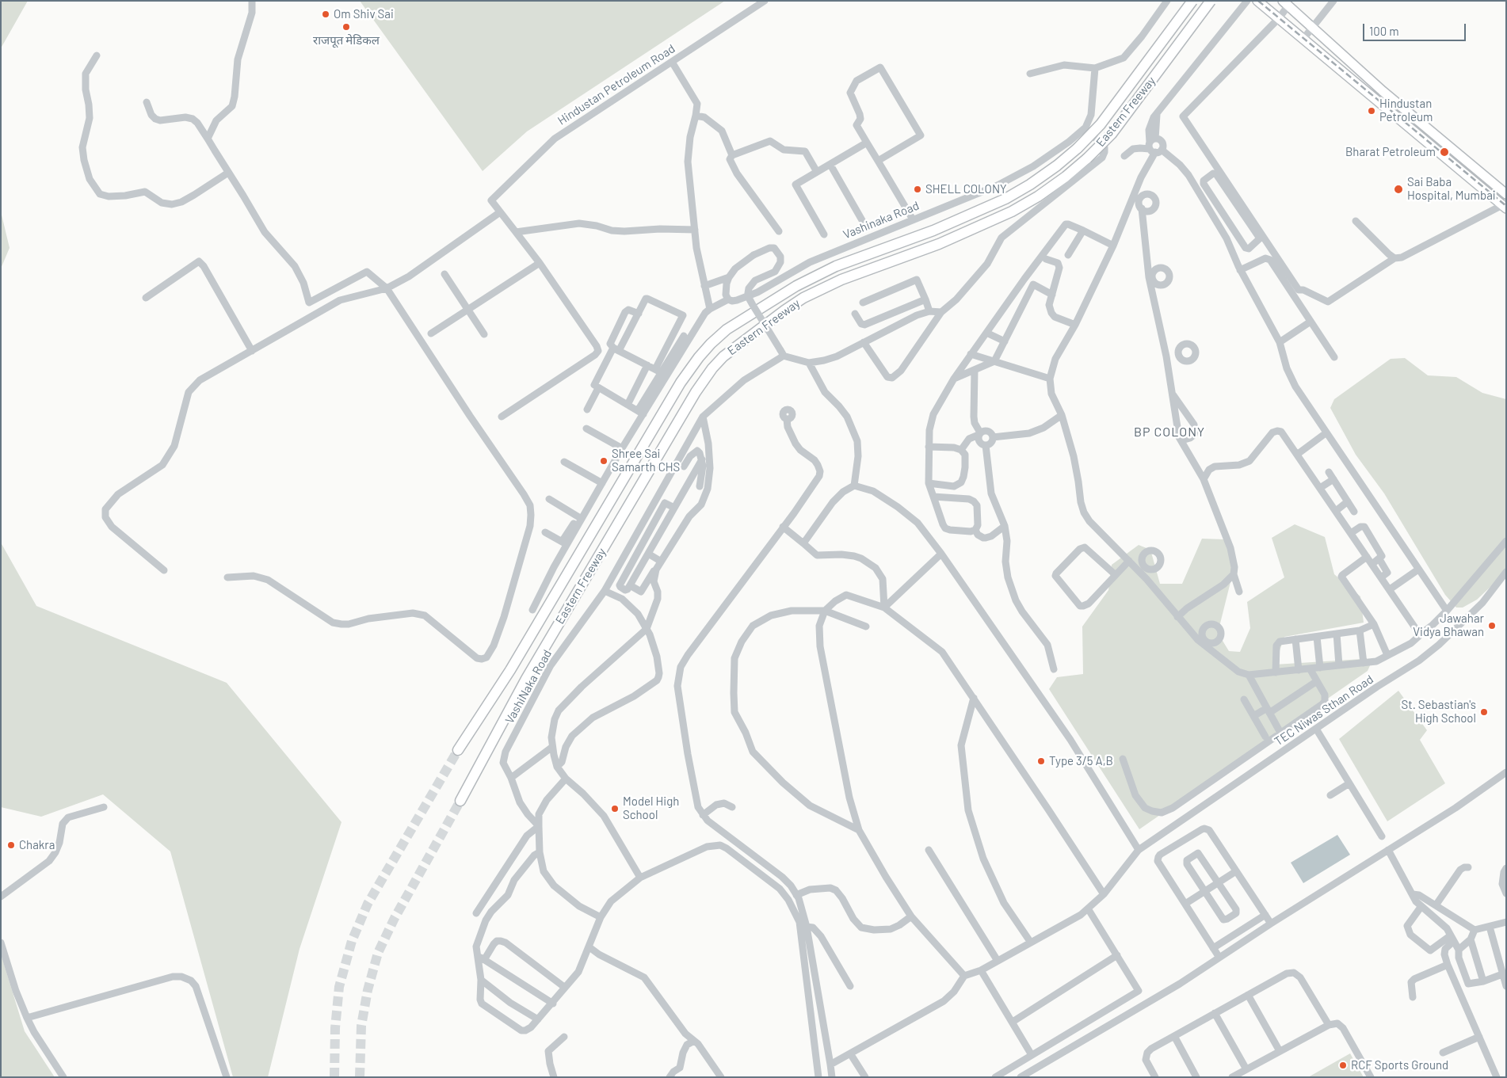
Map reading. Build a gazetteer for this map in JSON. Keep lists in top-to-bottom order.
{
  "streets": {
    "highway": ["Eastern Freeway"],
    "street": [
      "Hindustan Petroleum Road",
      "Vashinaka Road",
      "VashiNaka Road",
      "TEC Niwas Sthan Road"
    ]
  },
  "districts": ["BP COLONY"],
  "places": [
    "Om Shiv Sai",
    "राजपूत मेडिकल",
    "Hindustan Petroleum",
    "Bharat Petroleum",
    "SHELL COLONY",
    "Sai Baba Hospital, Mumbai",
    "Shree Sai Samarth CHS",
    "Jawahar Vidya Bhawan",
    "St. Sebastian's High School",
    "Type 3/5 A,B",
    "Model High School",
    "Chakra",
    "RCF Sports Ground"
  ],
  "scale_bar": "100 m"
}
